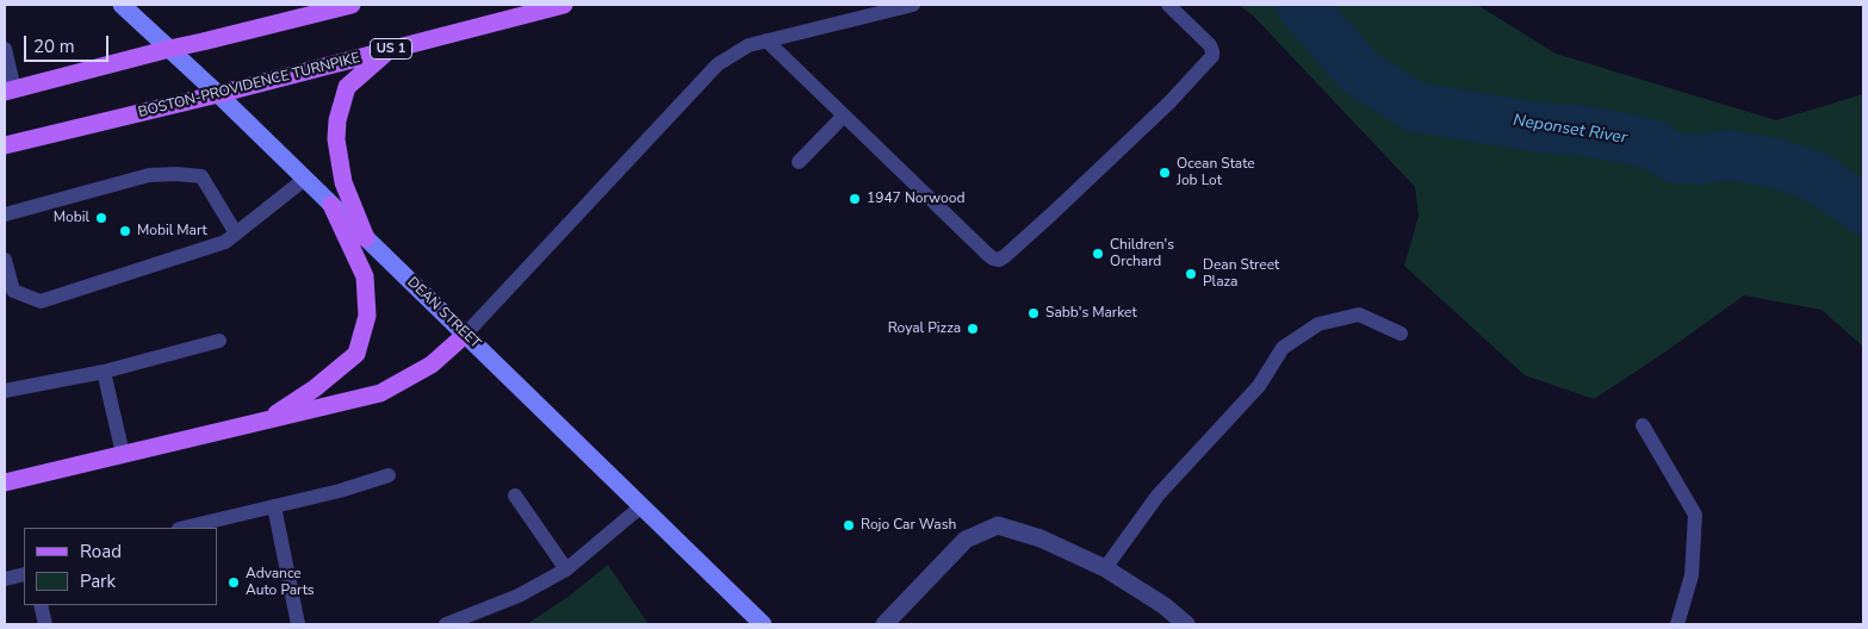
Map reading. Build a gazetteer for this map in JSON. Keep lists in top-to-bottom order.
{
  "streets": {
    "main road": ["US 1", "BOSTON-PROVIDENCE TURNPIKE", "DEAN STREET"]
  },
  "crossings": [
    ["BOSTON-PROVIDENCE TURNPIKE", "DEAN STREET"]
  ],
  "water": ["Neponset River"],
  "places": [
    "Ocean State Job Lot",
    "1947 Norwood",
    "Mobil",
    "Mobil Mart",
    "Children's Orchard",
    "Dean Street Plaza",
    "Sabb's Market",
    "Royal Pizza",
    "Rojo Car Wash",
    "Advance Auto Parts"
  ],
  "legend": ["Road", "Park"],
  "scale_bar": "20 m"
}
